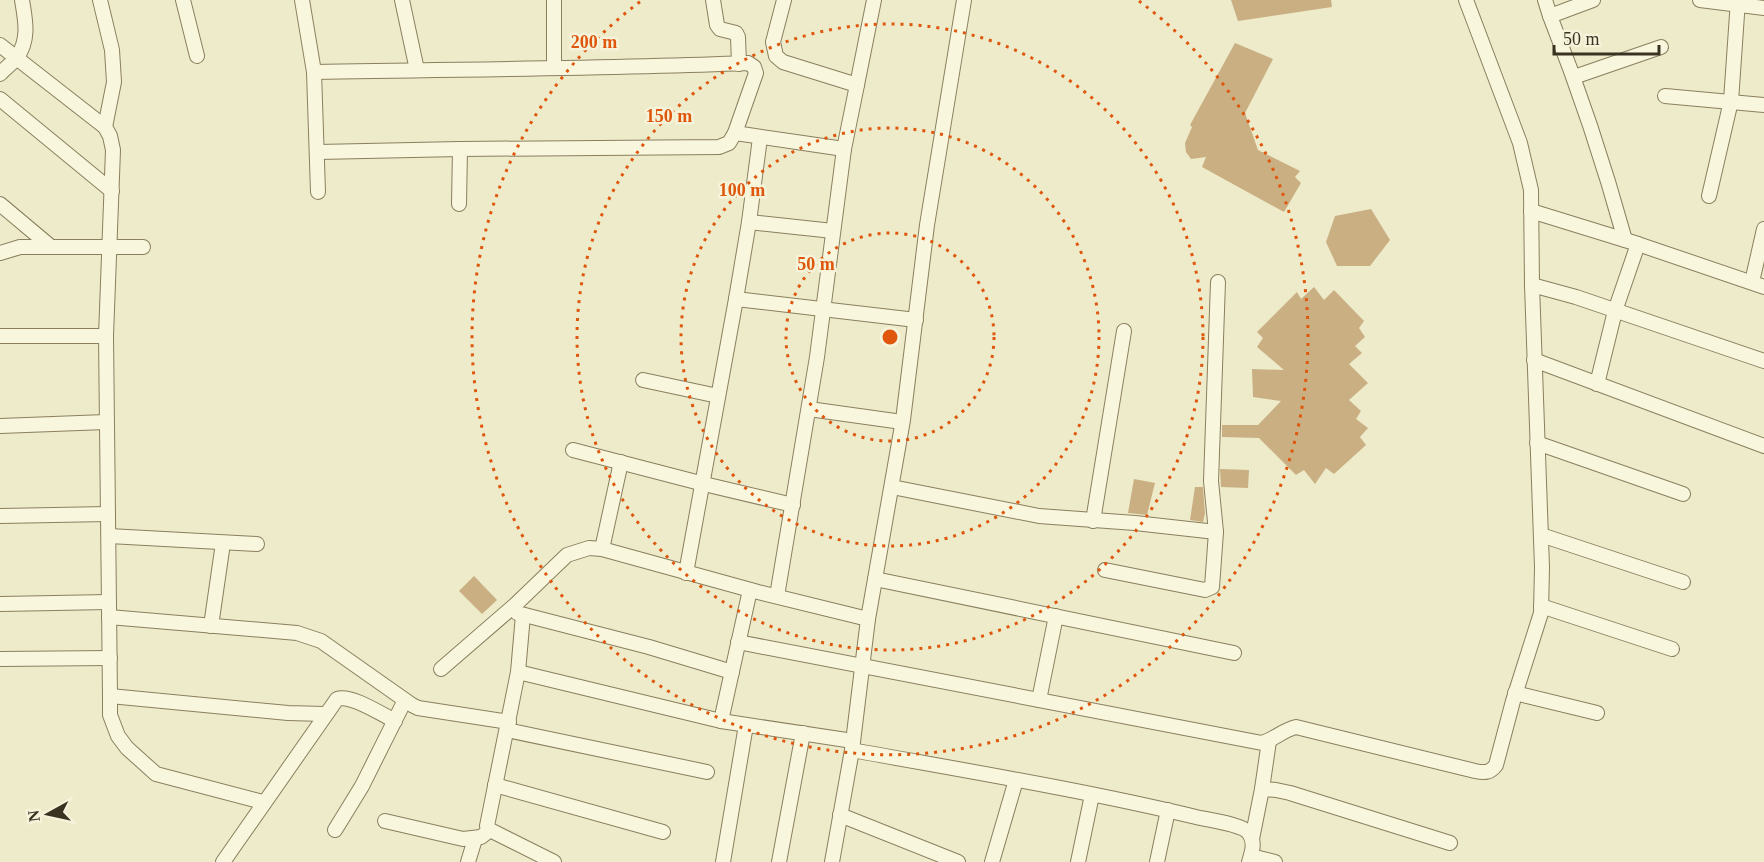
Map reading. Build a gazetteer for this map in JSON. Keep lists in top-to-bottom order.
{
  "scale_bar": "50 m",
  "north": "left",
  "rings": [
    "200 m",
    "150 m",
    "100 m",
    "50 m"
  ]
}
